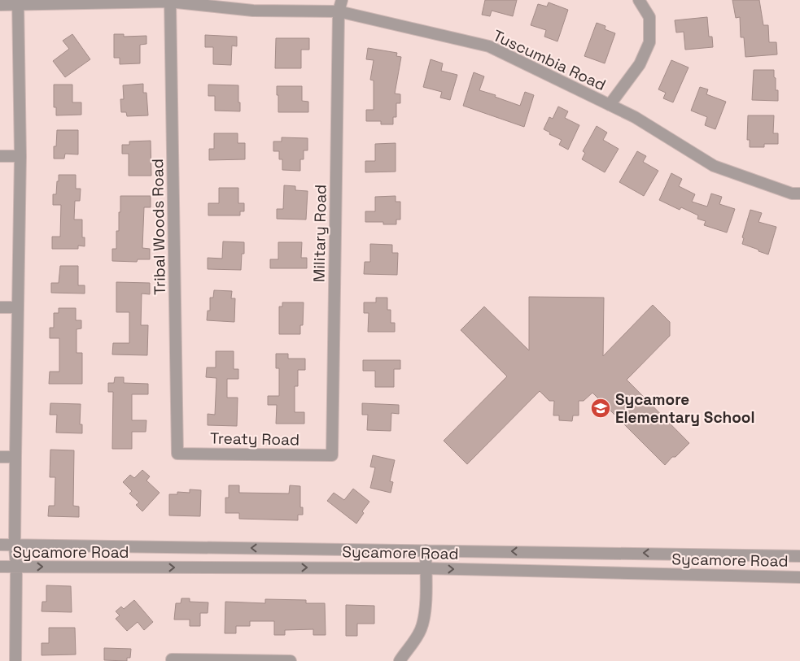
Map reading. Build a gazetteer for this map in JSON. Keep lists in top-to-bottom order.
{
  "streets": {
    "street": [
      "Tuscumbia Road",
      "Tribal Woods Road",
      "Military Road",
      "Treaty Road",
      "Sycamore Road"
    ]
  },
  "crossings": [
    ["Tuscumbia Road", "Tribal Woods Road"],
    ["Tuscumbia Road", "Military Road"],
    ["Tribal Woods Road", "Treaty Road"],
    ["Military Road", "Treaty Road"]
  ],
  "places": {
    "school or university": ["Sycamore Elementary School"]
  }
}
